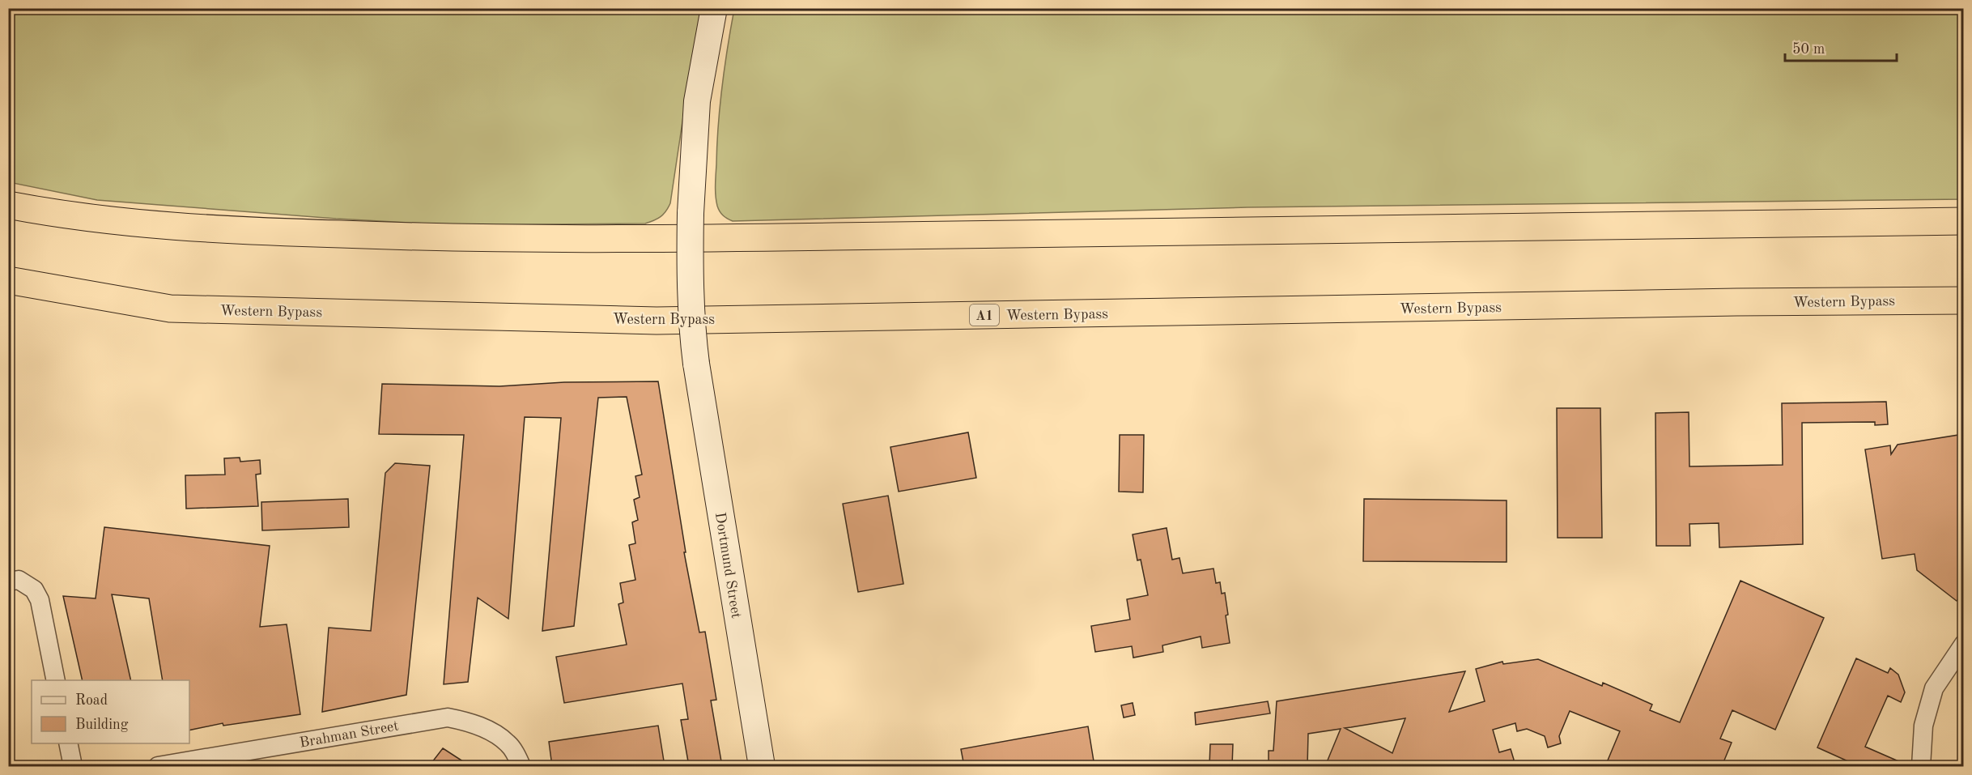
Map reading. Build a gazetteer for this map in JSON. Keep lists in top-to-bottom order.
{
  "streets": {
    "highway": ["Western Bypass", "A1"],
    "street": ["Dortmund Street", "Brahman Street"]
  },
  "legend": ["Road", "Building"],
  "scale_bar": "50 m"
}
